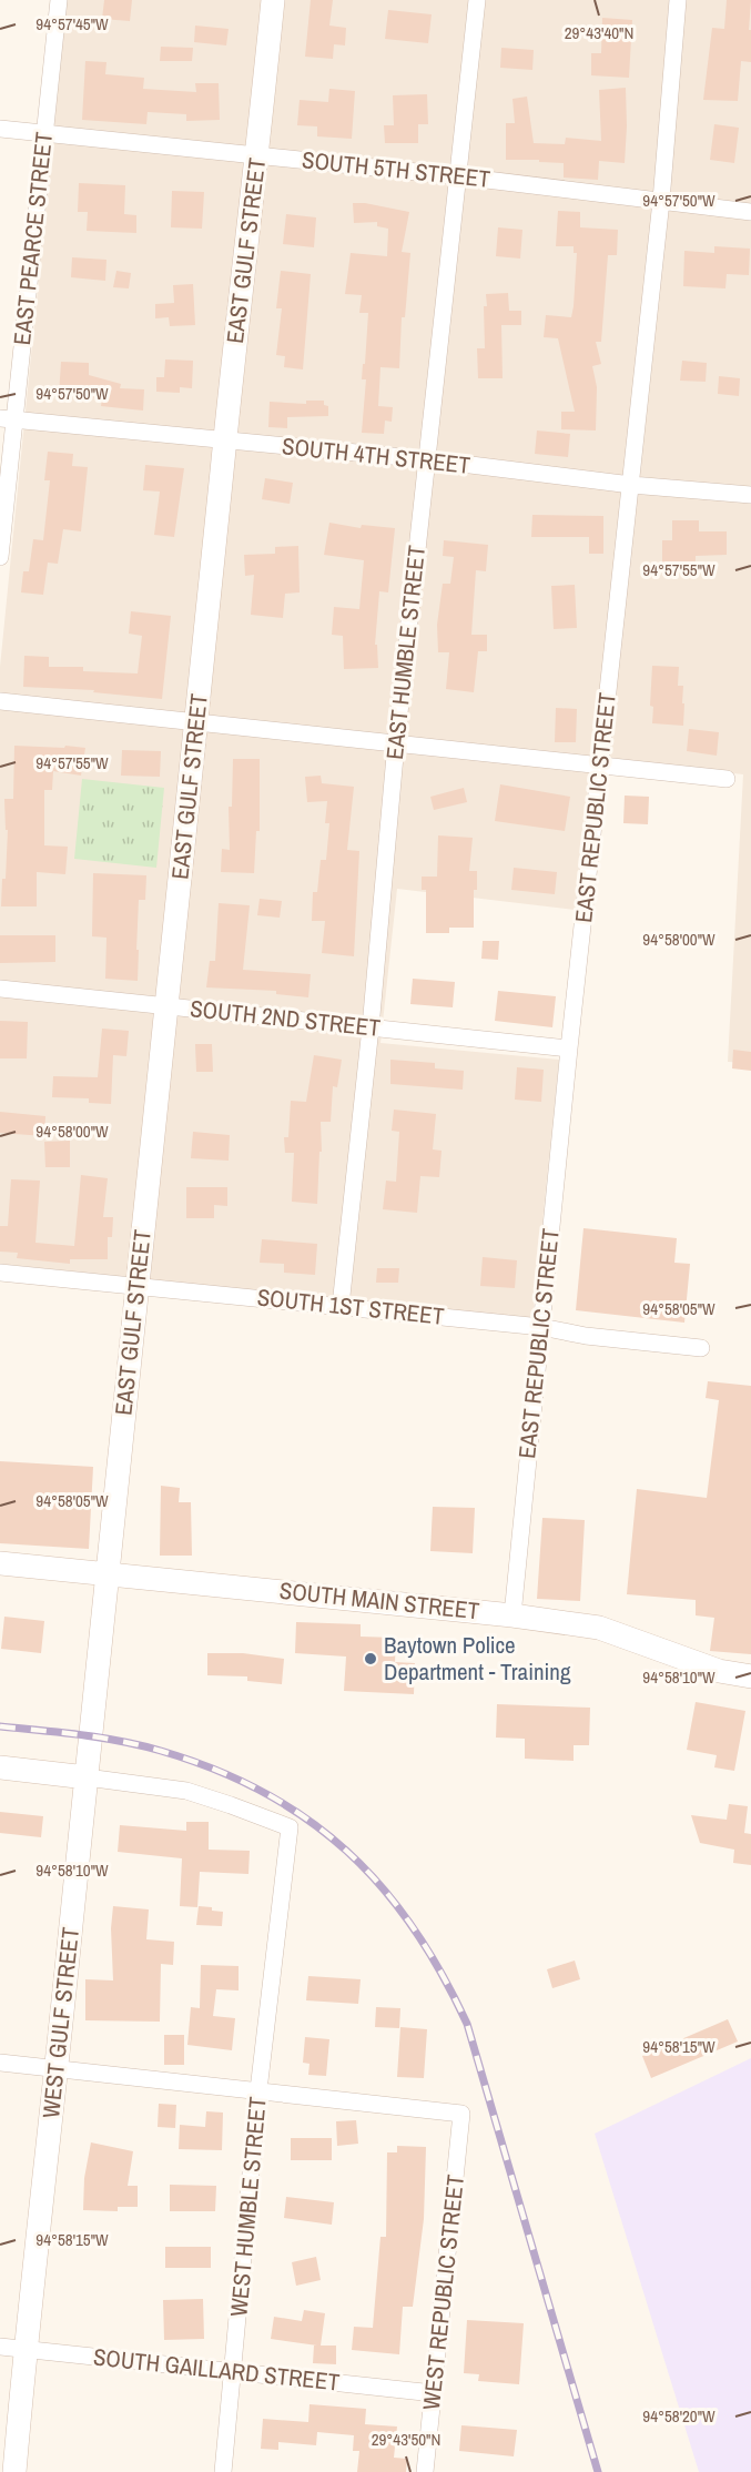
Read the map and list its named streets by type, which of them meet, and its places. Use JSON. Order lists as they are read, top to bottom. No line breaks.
{"streets":{"street":["SOUTH 5TH STREET","EAST PEARCE STREET","EAST GULF STREET","SOUTH 4TH STREET","EAST HUMBLE STREET","EAST REPUBLIC STREET","SOUTH 2ND STREET","SOUTH 1ST STREET","SOUTH MAIN STREET","WEST GULF STREET","WEST HUMBLE STREET","WEST REPUBLIC STREET","SOUTH GAILLARD STREET"]},"crossings":[["SOUTH 5TH STREET","EAST PEARCE STREET"],["SOUTH 5TH STREET","EAST GULF STREET"],["SOUTH 5TH STREET","EAST HUMBLE STREET"],["SOUTH 5TH STREET","EAST REPUBLIC STREET"],["EAST PEARCE STREET","SOUTH 4TH STREET"],["EAST GULF STREET","SOUTH 4TH STREET"],["EAST GULF STREET","SOUTH 2ND STREET"],["EAST GULF STREET","SOUTH 1ST STREET"],["EAST GULF STREET","SOUTH MAIN STREET"],["EAST GULF STREET","WEST GULF STREET"],["SOUTH 4TH STREET","EAST HUMBLE STREET"],["SOUTH 4TH STREET","EAST REPUBLIC STREET"],["EAST HUMBLE STREET","SOUTH 2ND STREET"],["EAST HUMBLE STREET","SOUTH 1ST STREET"],["EAST REPUBLIC STREET","SOUTH 2ND STREET"],["EAST REPUBLIC STREET","SOUTH 1ST STREET"],["EAST REPUBLIC STREET","SOUTH MAIN STREET"],["SOUTH MAIN STREET","WEST GULF STREET"],["WEST GULF STREET","WEST HUMBLE STREET"],["WEST GULF STREET","SOUTH GAILLARD STREET"],["WEST HUMBLE STREET","WEST REPUBLIC STREET"],["WEST HUMBLE STREET","SOUTH GAILLARD STREET"],["WEST REPUBLIC STREET","SOUTH GAILLARD STREET"]],"places":["Baytown Police Department - Training"],"coordinates":["94°57'45\"W","29°43'40\"N","94°57'50\"W","94°57'55\"W","94°58'00\"W","94°58'05\"W","94°58'10\"W","94°58'15\"W","94°58'20\"W","29°43'50\"N"]}
